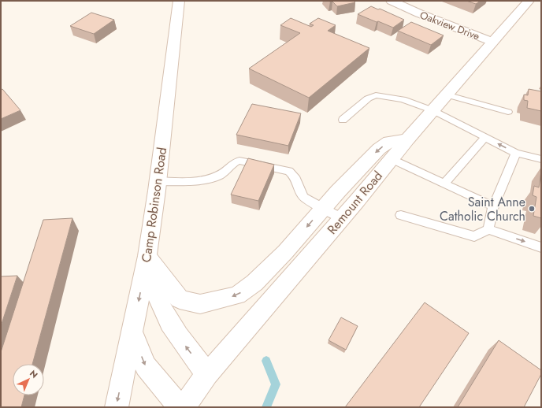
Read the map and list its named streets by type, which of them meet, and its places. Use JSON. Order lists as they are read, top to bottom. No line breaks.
{"streets":{"street":["Oakview Drive","Remount Road","Camp Robinson Road"]},"crossings":[["Oakview Drive","Remount Road"]],"one_way":["Camp Robinson Road"],"places":["Saint Anne Catholic Church"],"north":"top right"}
